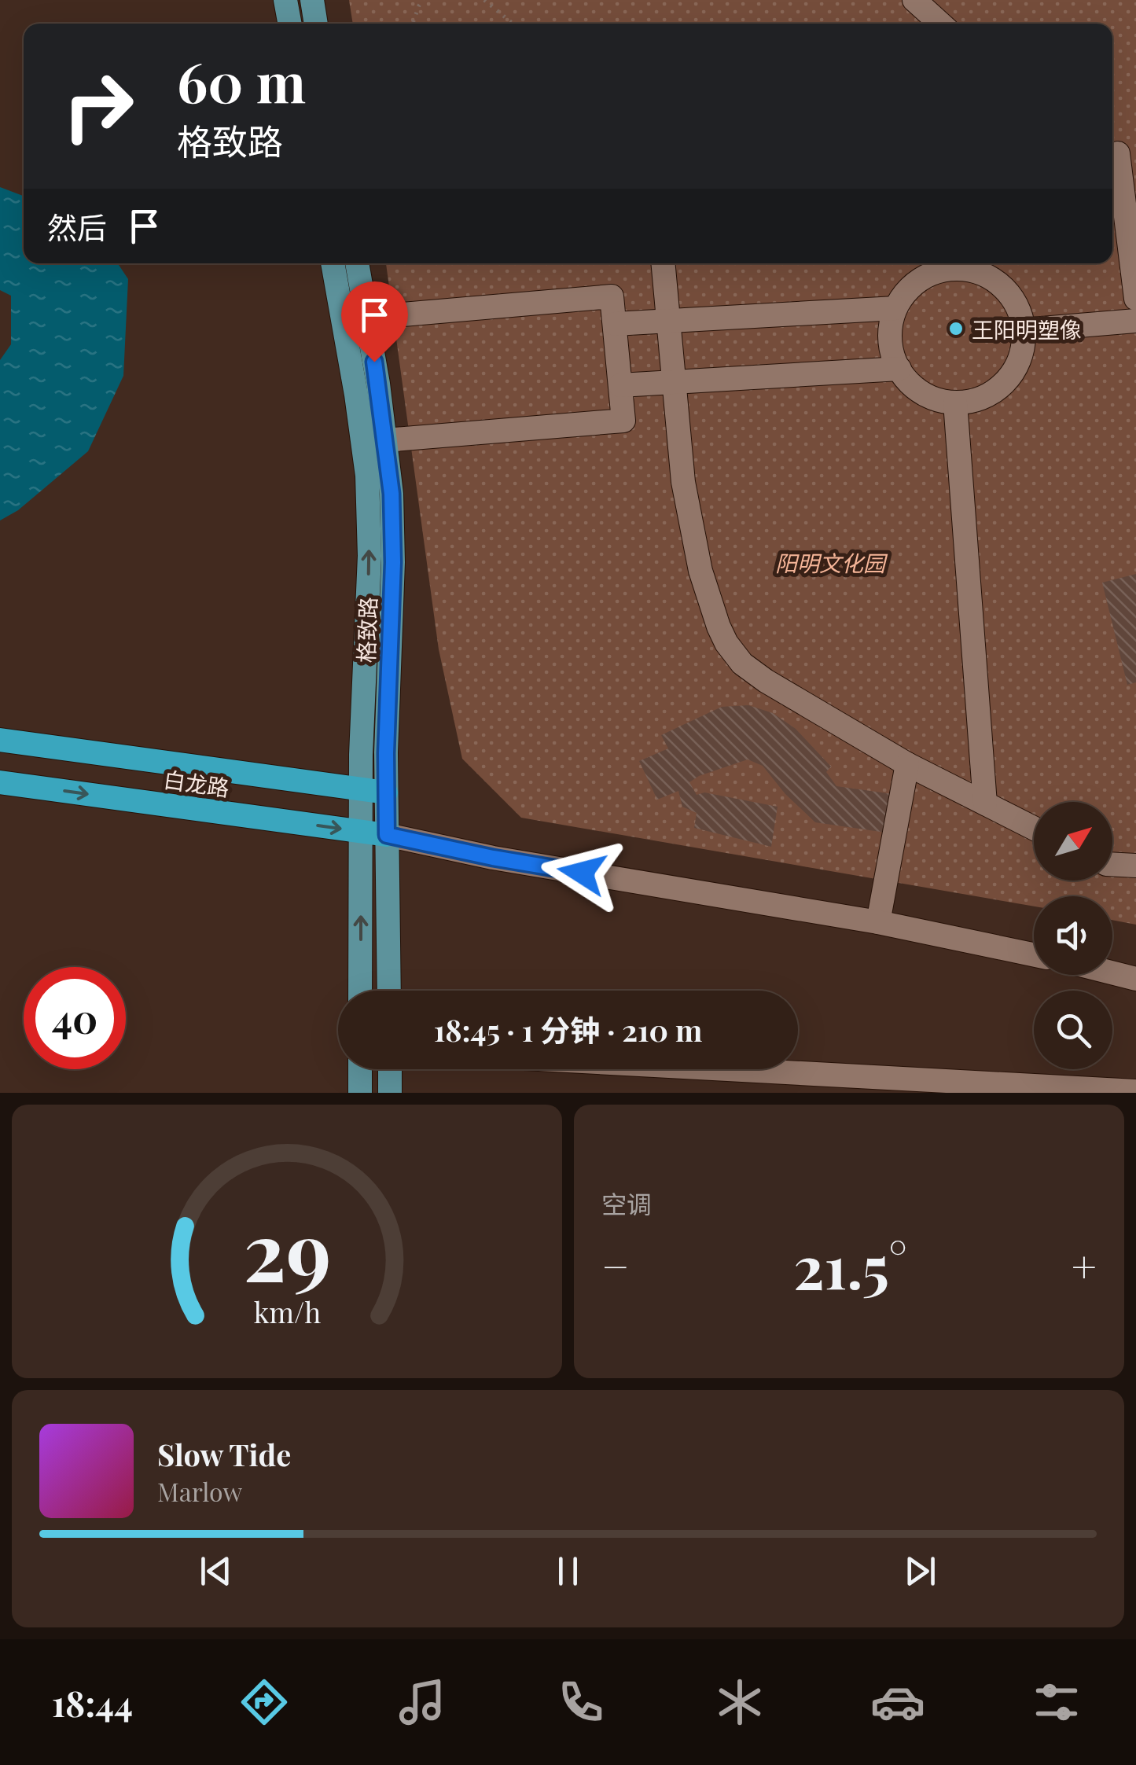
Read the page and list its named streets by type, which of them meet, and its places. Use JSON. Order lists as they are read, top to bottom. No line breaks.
{"streets":{"highway":["白龙路"],"main road":["格致路"]},"crossings":[["格致路","白龙路"]],"parks":["阳明文化园"],"places":["王阳明塑像"],"north":"top right","page":{"turn":["60 m","格致路"],"then":"然后","limit":"40","trip":"18:45 · 1 分钟 · 210 m","tile":"空调","heat":["−","21.5°","+"],"song":["Slow Tide","Marlow"],"tabs":"18:44","gauge":["29","km/h"]}}
